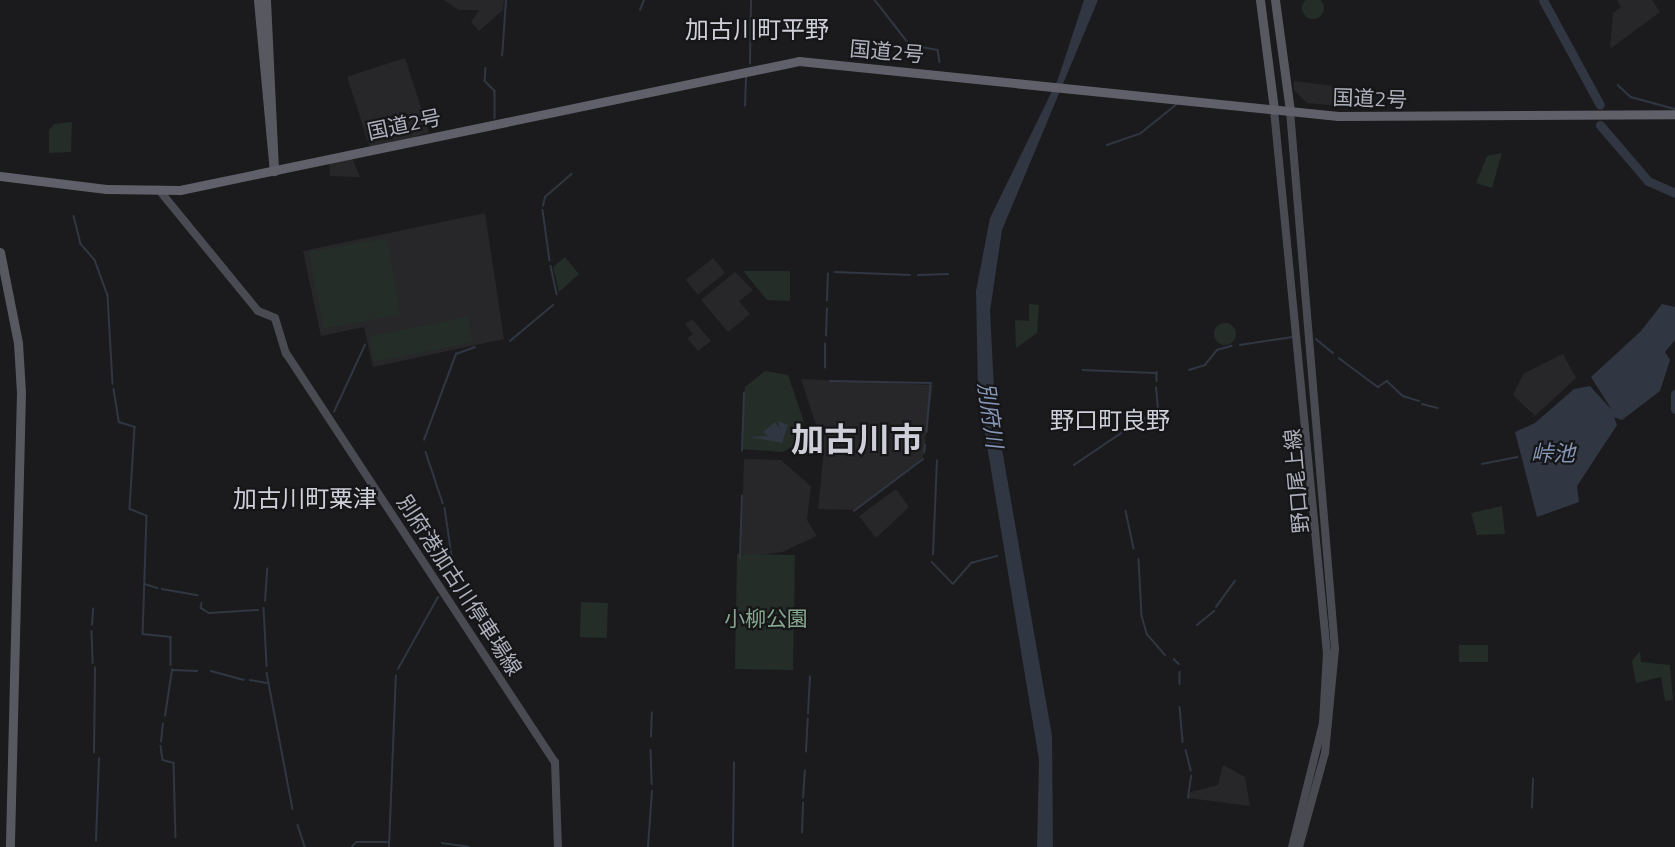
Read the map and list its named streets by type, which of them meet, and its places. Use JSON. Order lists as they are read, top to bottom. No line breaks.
{"streets":{"highway":["国道2号"],"main road":["野口尾上線","別府港加古川停車場線"]},"crossings":[["国道2号","野口尾上線"],["国道2号","別府港加古川停車場線"]],"districts":["加古川町平野","野口町良野","加古川市","加古川町粟津"],"water":["別府川","峠池"],"parks":["小柳公園"]}
